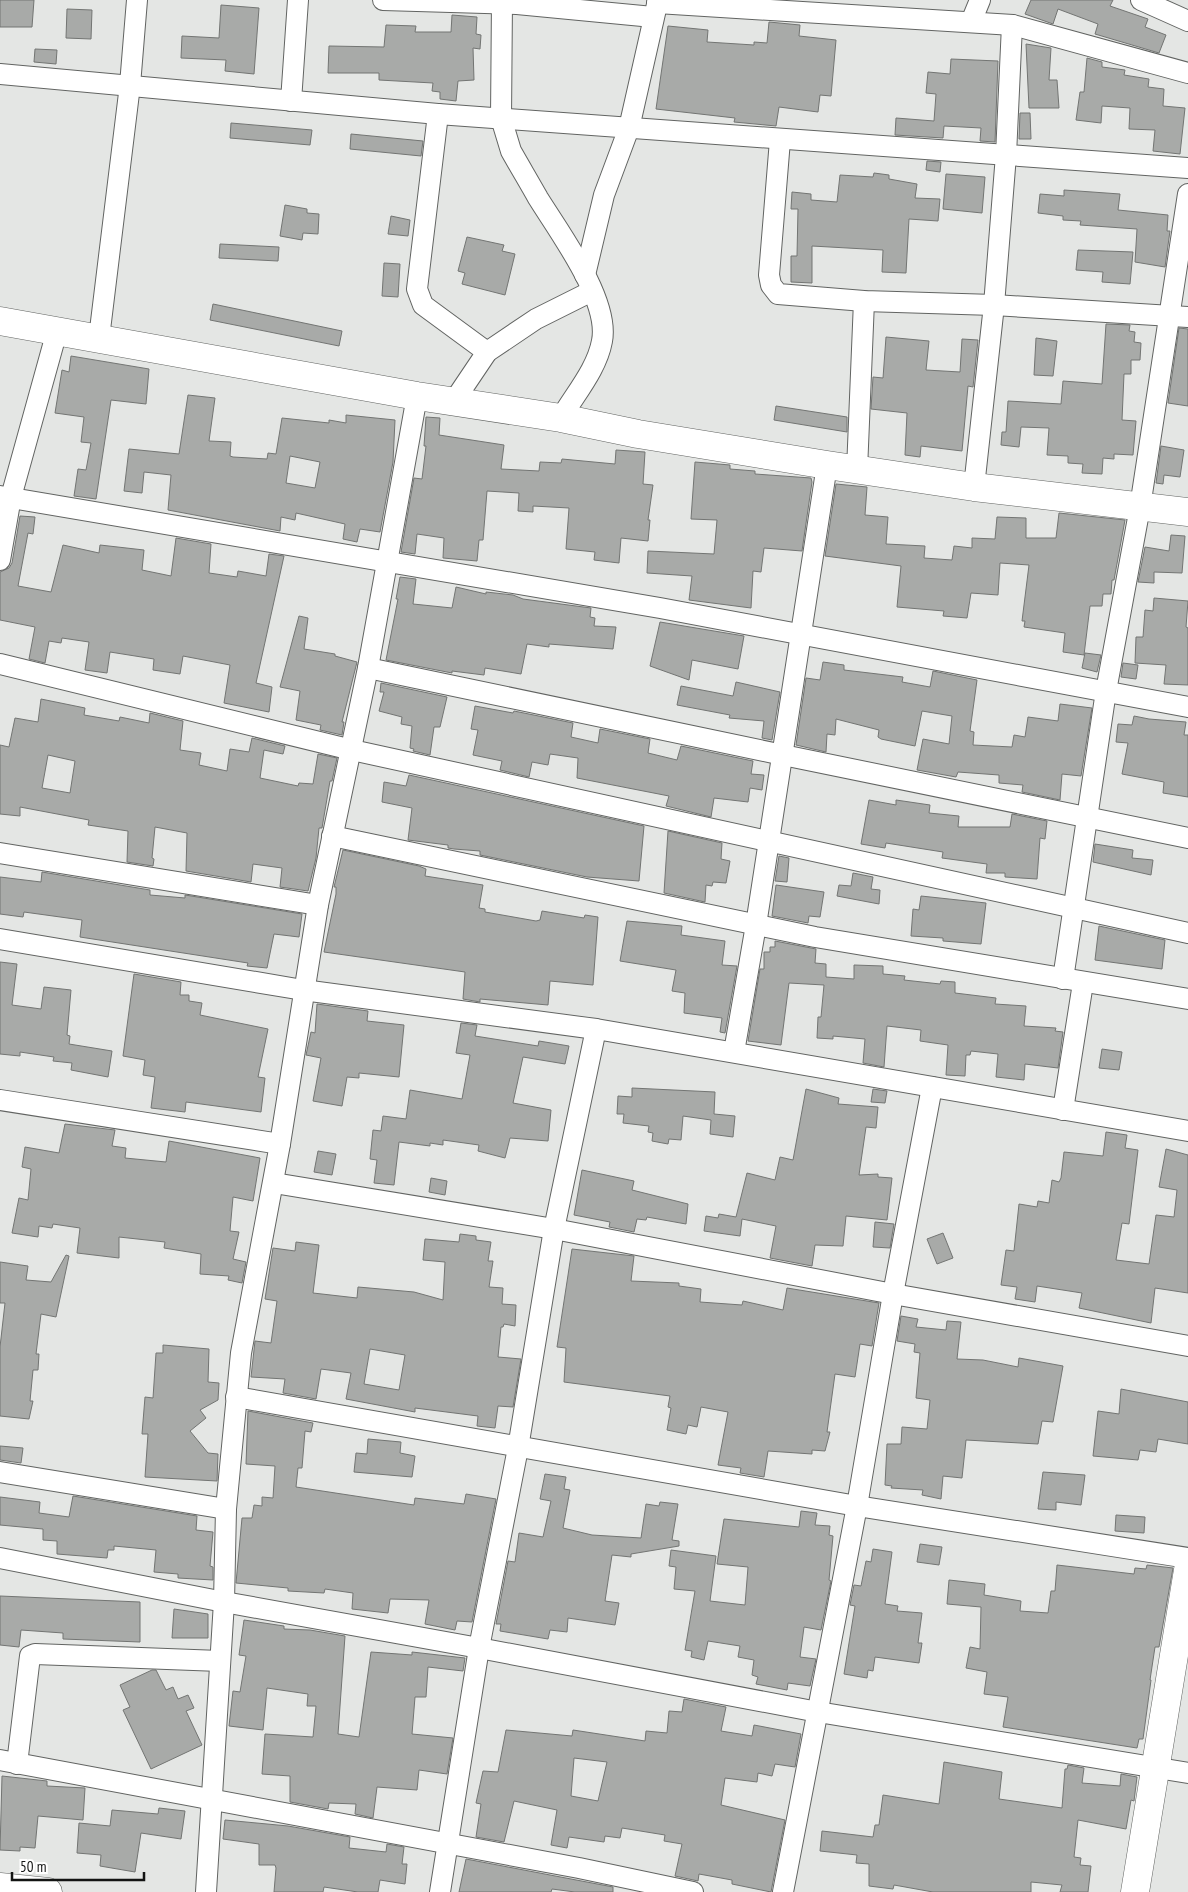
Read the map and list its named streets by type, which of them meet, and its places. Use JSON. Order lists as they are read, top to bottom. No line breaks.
{"scale_bar":"50 m"}
